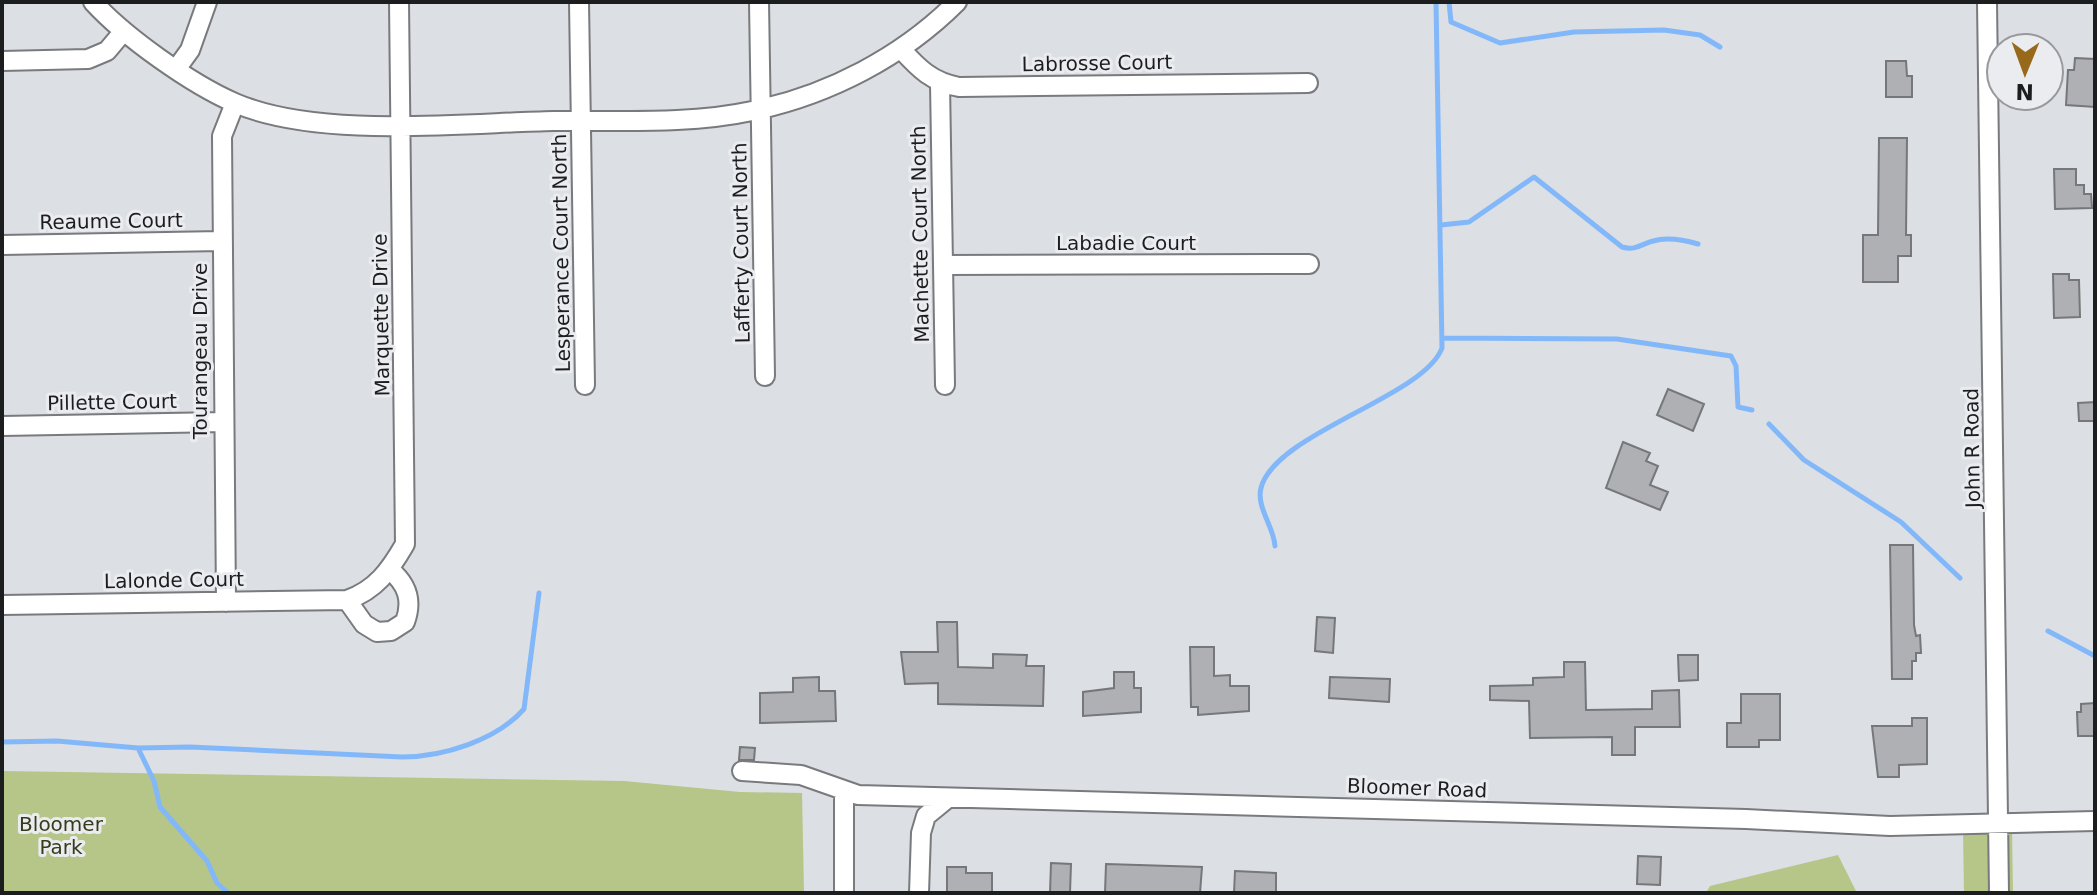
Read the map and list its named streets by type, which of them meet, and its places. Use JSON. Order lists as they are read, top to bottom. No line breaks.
{"streets":{"street":["Labrosse Court","Reaume Court","Machette Court North","Lafferty Court North","Labadie Court","Lesperance Court North","Marquette Drive","Tourangeau Drive","Pillette Court","John R Road","Lalonde Court","Bloomer Road"]},"crossings":[["Labrosse Court","Machette Court North"],["Reaume Court","Tourangeau Drive"],["Machette Court North","Labadie Court"],["Marquette Drive","Lalonde Court"],["Tourangeau Drive","Pillette Court"],["Tourangeau Drive","Lalonde Court"],["John R Road","Bloomer Road"]],"parks":["Bloomer Park"],"north":"bottom"}
